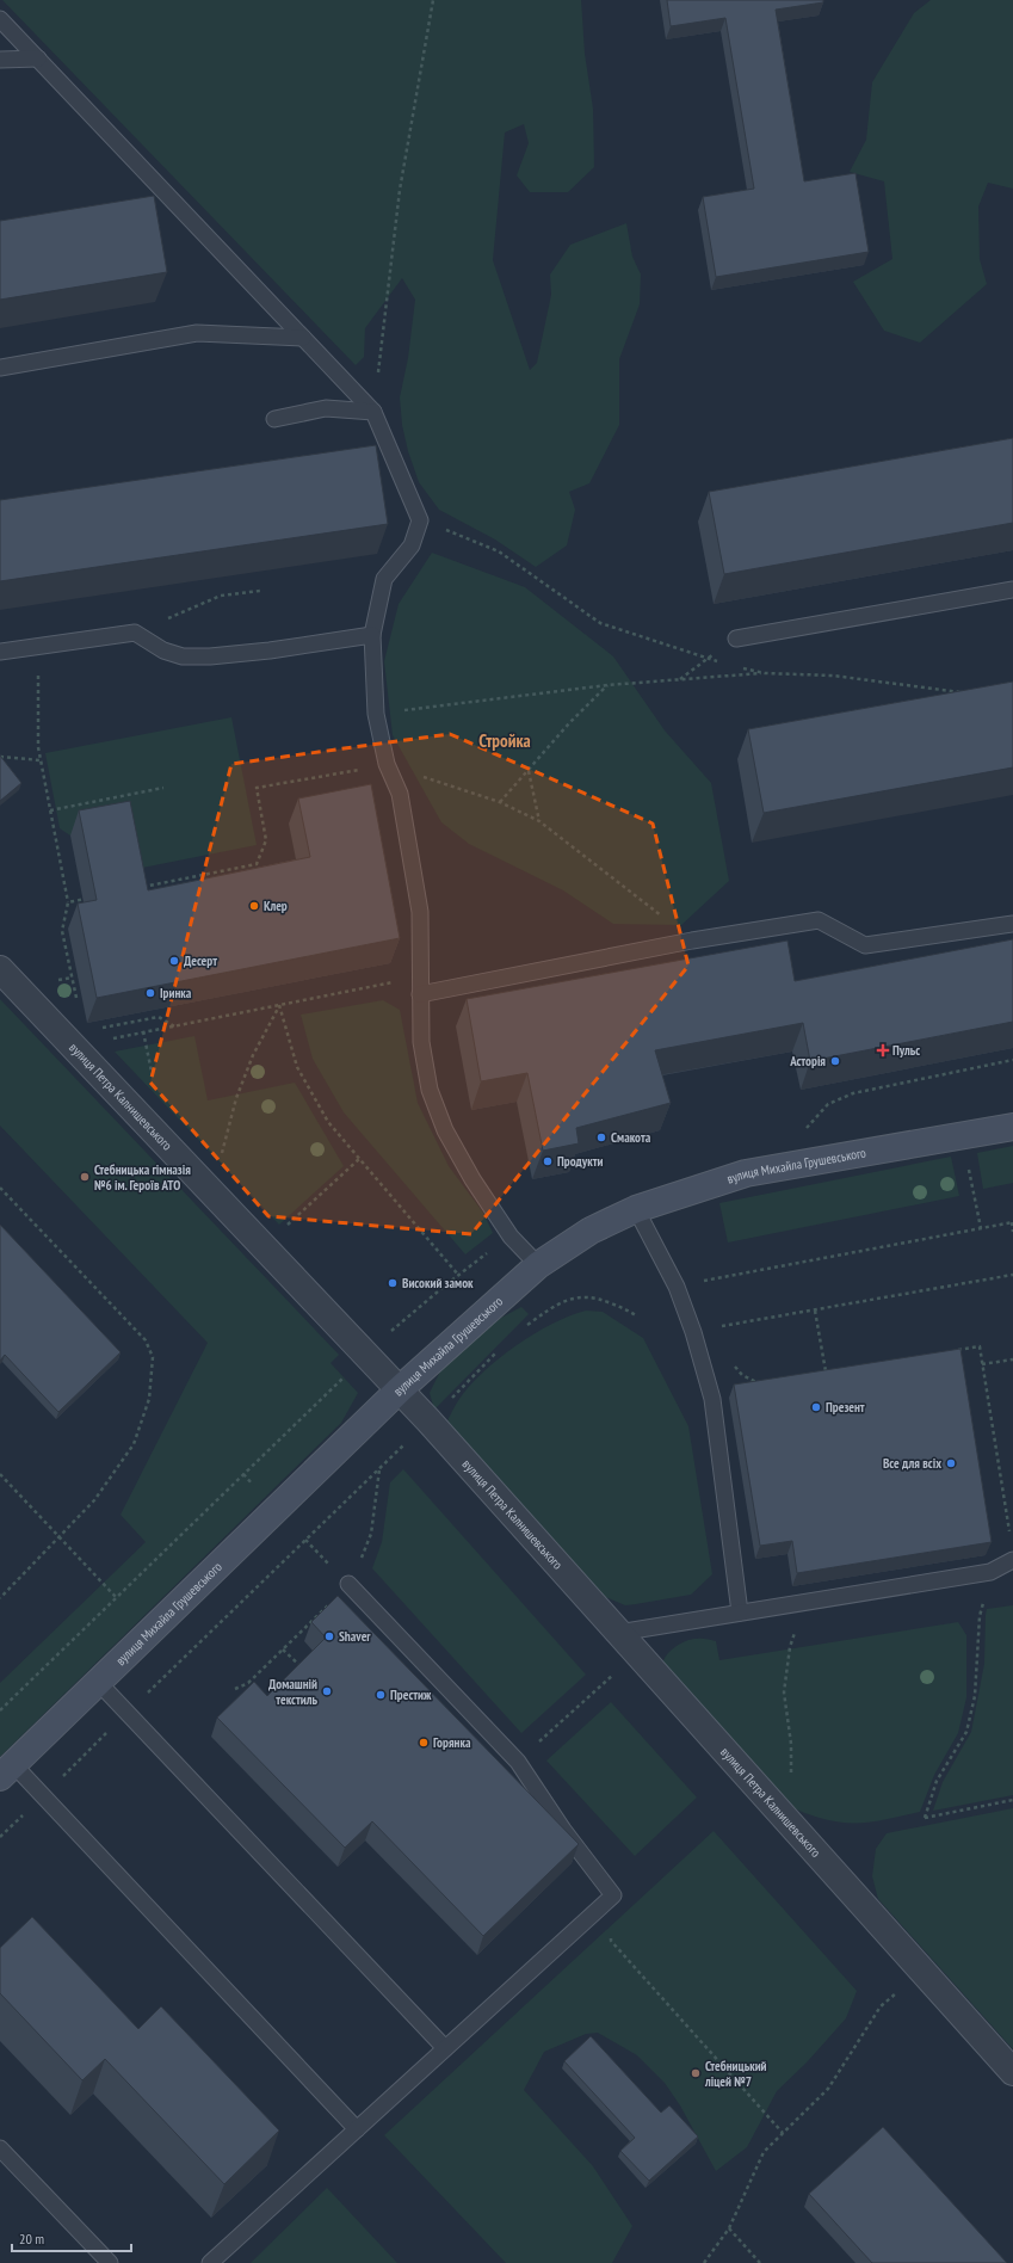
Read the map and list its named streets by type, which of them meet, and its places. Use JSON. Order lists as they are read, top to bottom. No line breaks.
{"streets":{"street":["вулиця Петра Калнишевського","вулиця Михайла Грушевського"]},"crossings":[["вулиця Петра Калнишевського","вулиця Михайла Грушевського"]],"districts":["Стройка"],"places":{"other":["Клер","Десерт","Іринка","Асторія","Смакота","Продукти","Стебницька гімназія №6 ім. Героїв АТО","Високий замок","Презент","Все для всіх","Shaver","Домашній текстиль","Престиж","Горянка","Стебницький ліцей №7"],"health":["Пульс"]},"scale_bar":"20 m"}
